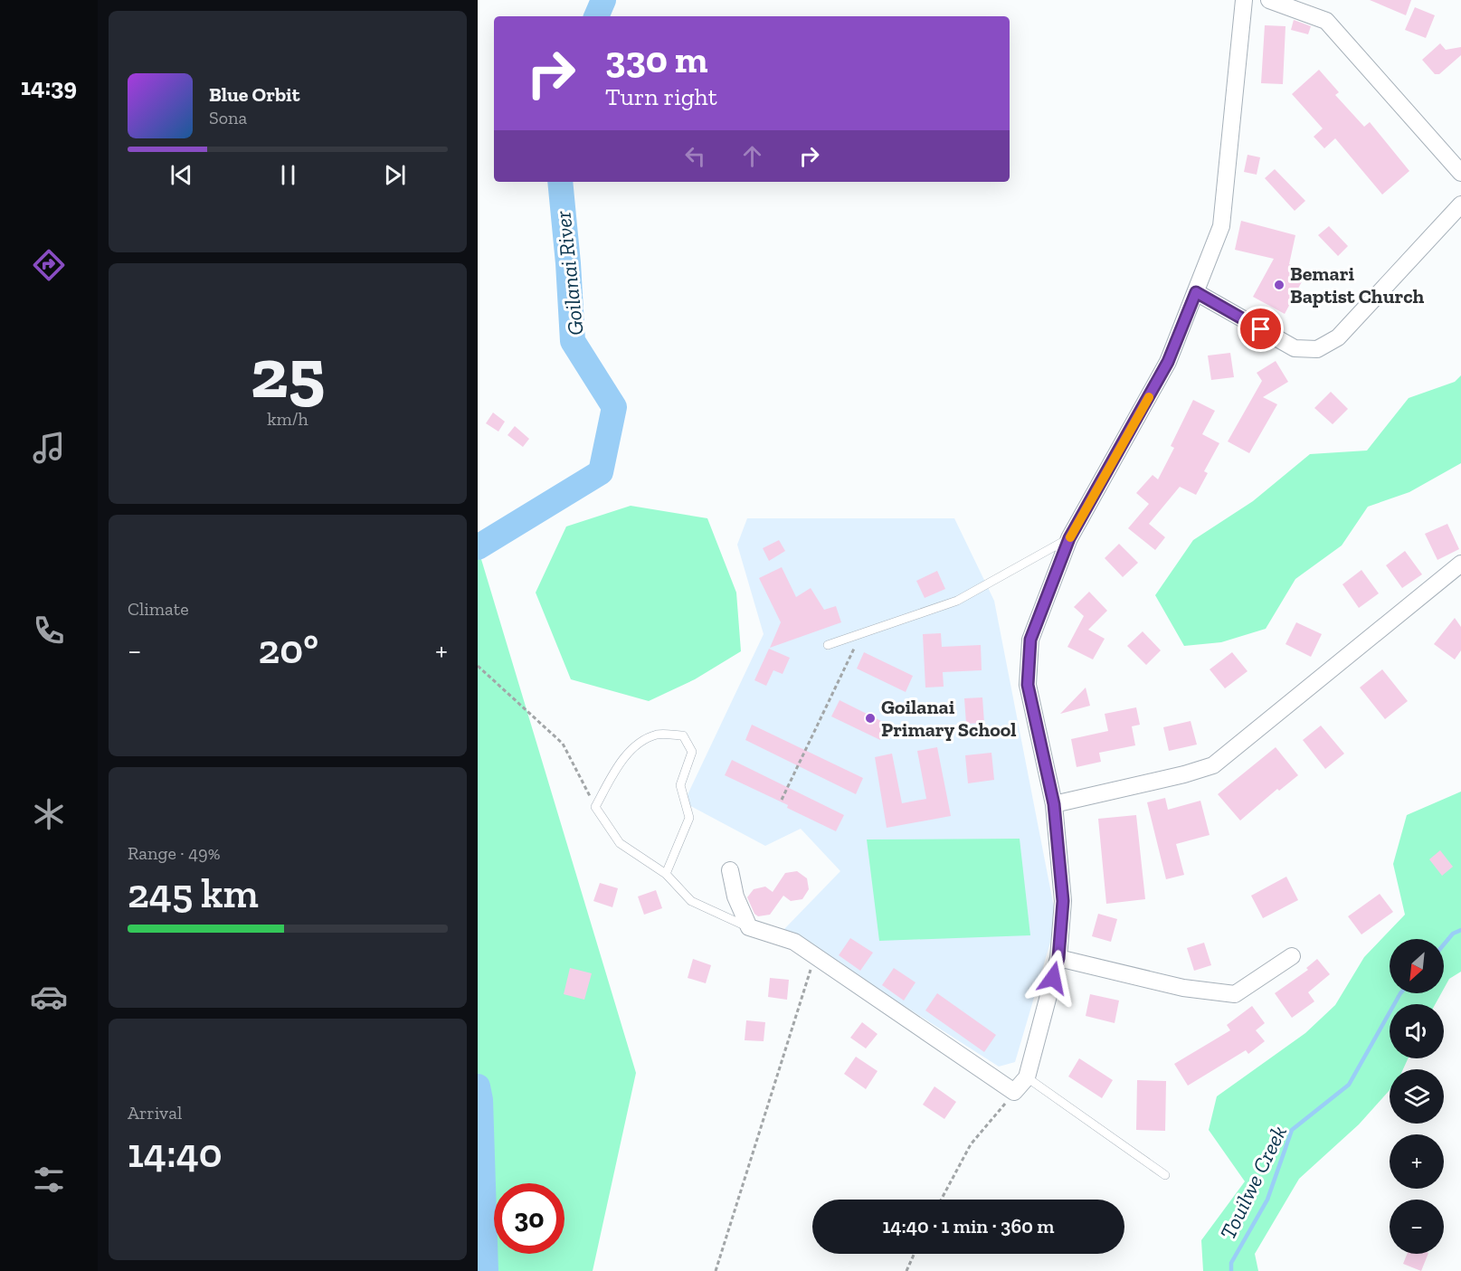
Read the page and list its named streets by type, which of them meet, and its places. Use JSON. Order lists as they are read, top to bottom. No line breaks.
{"water":["Goilanai River","Touilwe Creek"],"places":["Bemari Baptist Church","Goilanai Primary School"],"north":"bottom left","page":{"tabs":"14:39","turn":["330 m","Turn right"],"song":["Blue Orbit","Sona"],"tile":[["25","km/h"],"Climate",["Range · 49%","245 km"],["Arrival","14:40"]],"heat":["−","20°","+"],"map_buttons":["+","−"],"limit":"30","trip":"14:40 · 1 min · 360 m"}}
